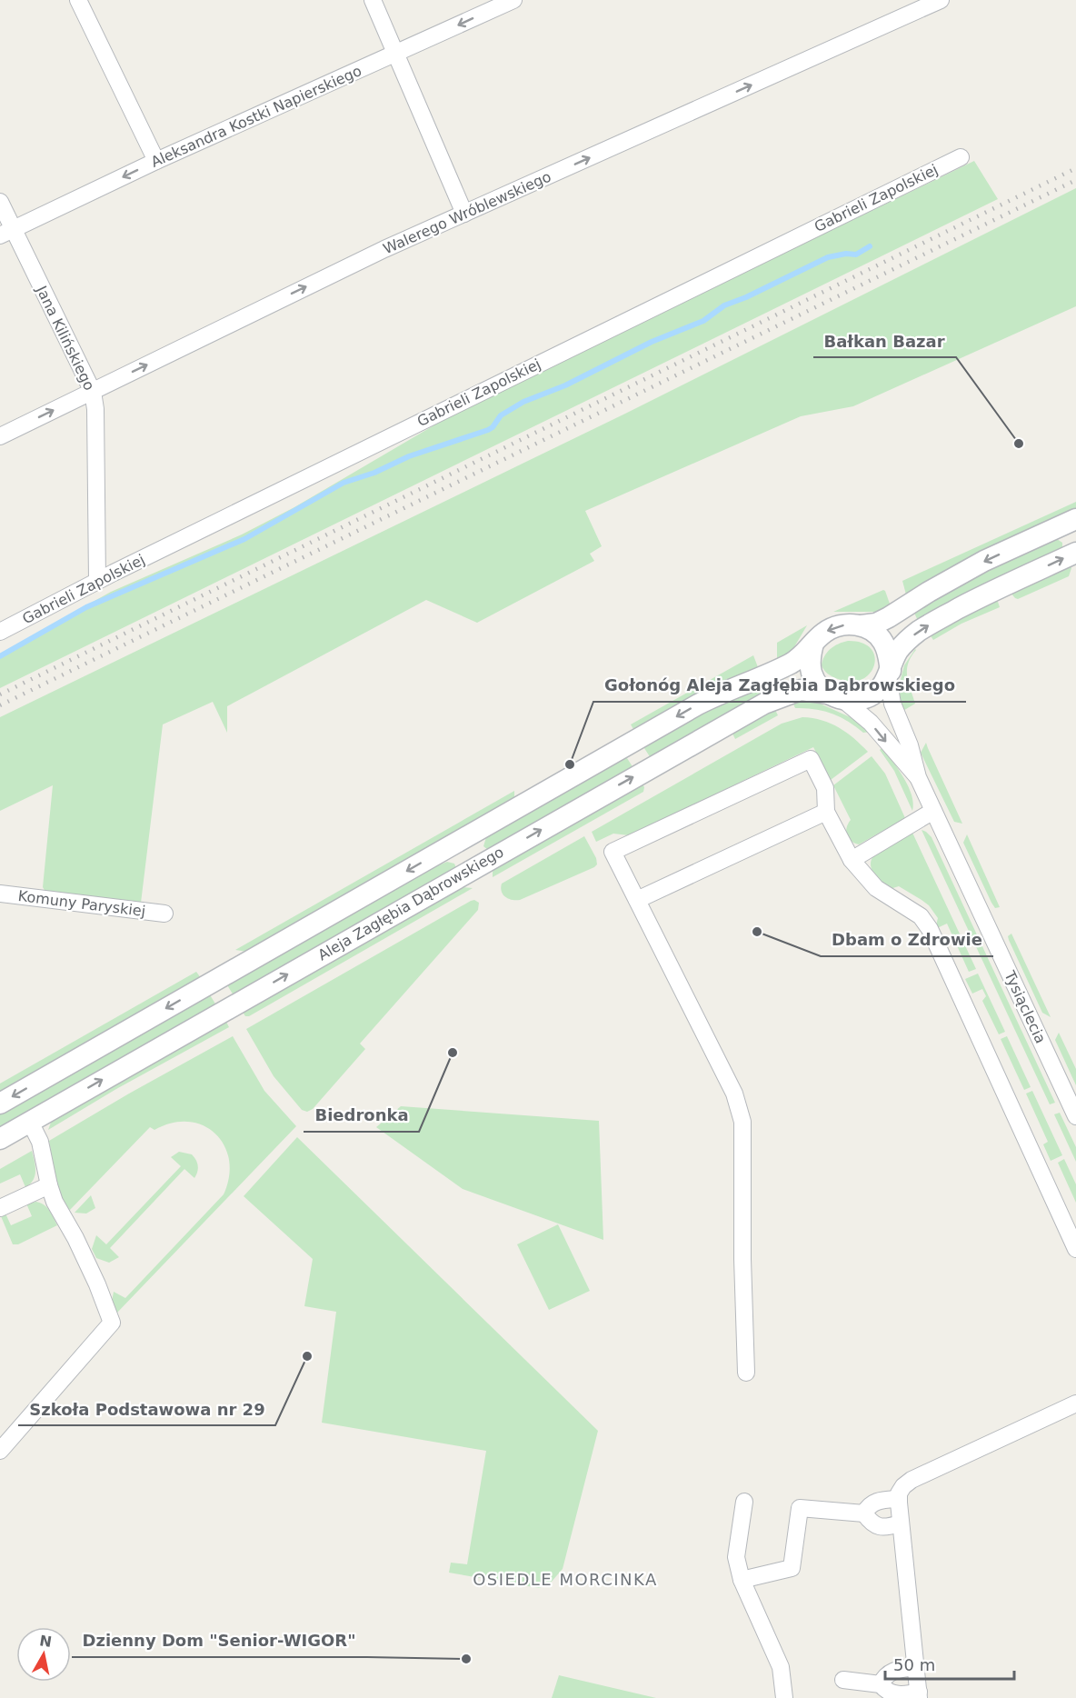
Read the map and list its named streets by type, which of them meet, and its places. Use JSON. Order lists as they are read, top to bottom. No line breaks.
{"streets":{"street":["Aleksandra Kostki Napierskiego","Gabrieli Zapolskiej","Walerego Wróblewskiego","Jana Kilińskiego","Komuny Paryskiej","Aleja Zagłębia Dąbrowskiego","Tysiąclecia"]},"crossings":[["Aleksandra Kostki Napierskiego","Jana Kilińskiego"],["Gabrieli Zapolskiej","Jana Kilińskiego"],["Walerego Wróblewskiego","Jana Kilińskiego"],["Aleja Zagłębia Dąbrowskiego","Tysiąclecia"]],"one_way":["Aleksandra Kostki Napierskiego","Walerego Wróblewskiego"],"districts":["OSIEDLE MORCINKA"],"places":["Bałkan Bazar","Gołonóg Aleja Zagłębia Dąbrowskiego","Dbam o Zdrowie","Biedronka","Szkoła Podstawowa nr 29","Dzienny Dom \"Senior-WIGOR\""],"scale_bar":"50 m","north":"top"}
